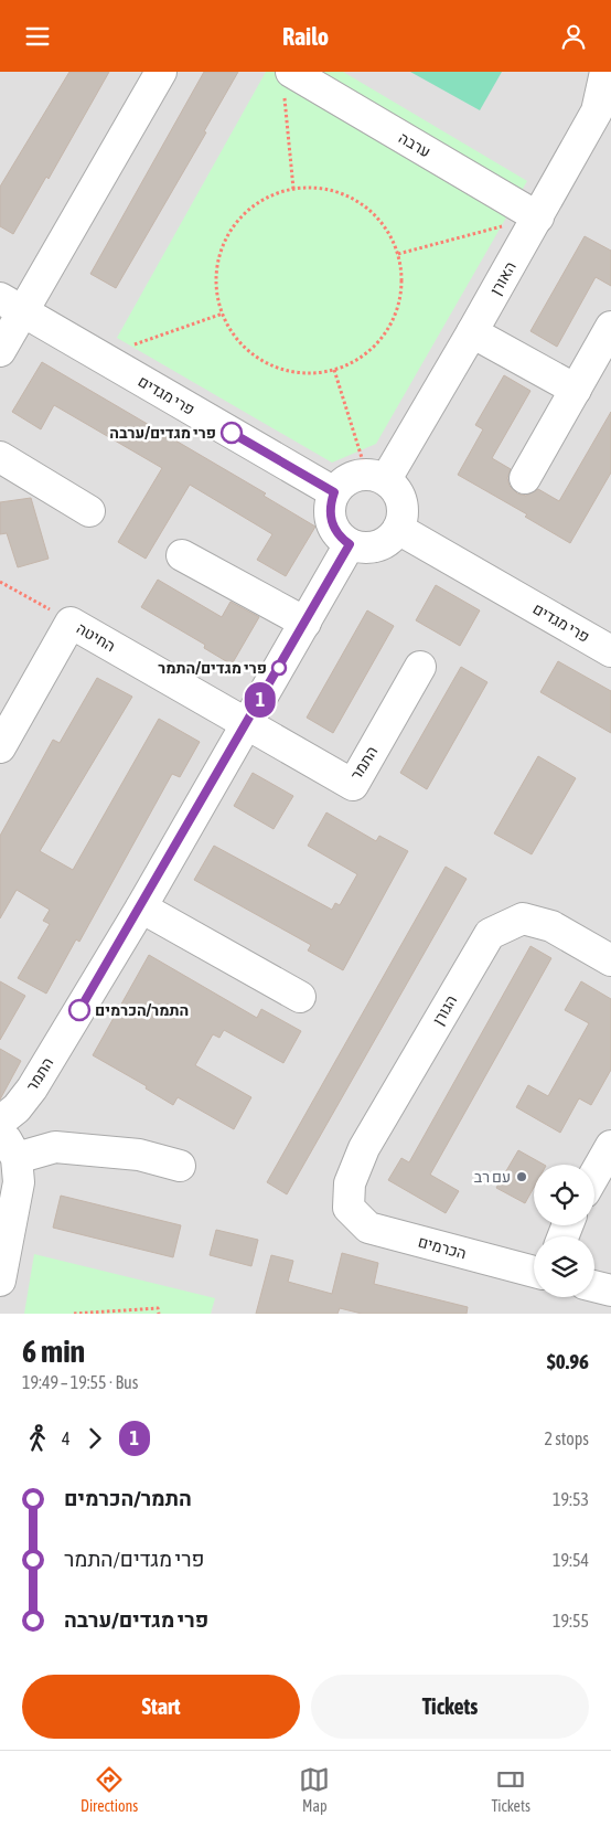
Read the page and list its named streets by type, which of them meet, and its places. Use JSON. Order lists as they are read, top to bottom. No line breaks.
{"streets":{"street":["ערבה","האורן","פרי מגדים","החיטה","התמר","הגורן","הכרמים"]},"crossings":[["ערבה","האורן"],["האורן","פרי מגדים"],["האורן","התמר"],["פרי מגדים","התמר"],["החיטה","התמר"],["הגורן","הכרמים"]],"places":["פרי מגדים/ערבה","פרי מגדים/התמר","התמר/הכרמים","עם רב"],"lines":["bus line 1"],"page":{"header":"Railo","on_map":"1","heading":["6 min","19:49 – 19:55 · Bus","$0.96"],"legs":["4","1","2 stops"],"list":[{"name":"התמר/הכרמים","value":"19:53"},{"name":"פרי מגדים/התמר","value":"19:54"},{"name":"פרי מגדים/ערבה","value":"19:55"}],"buttons":["Start","Tickets"],"tabs":["Directions","Map","Tickets"]}}
